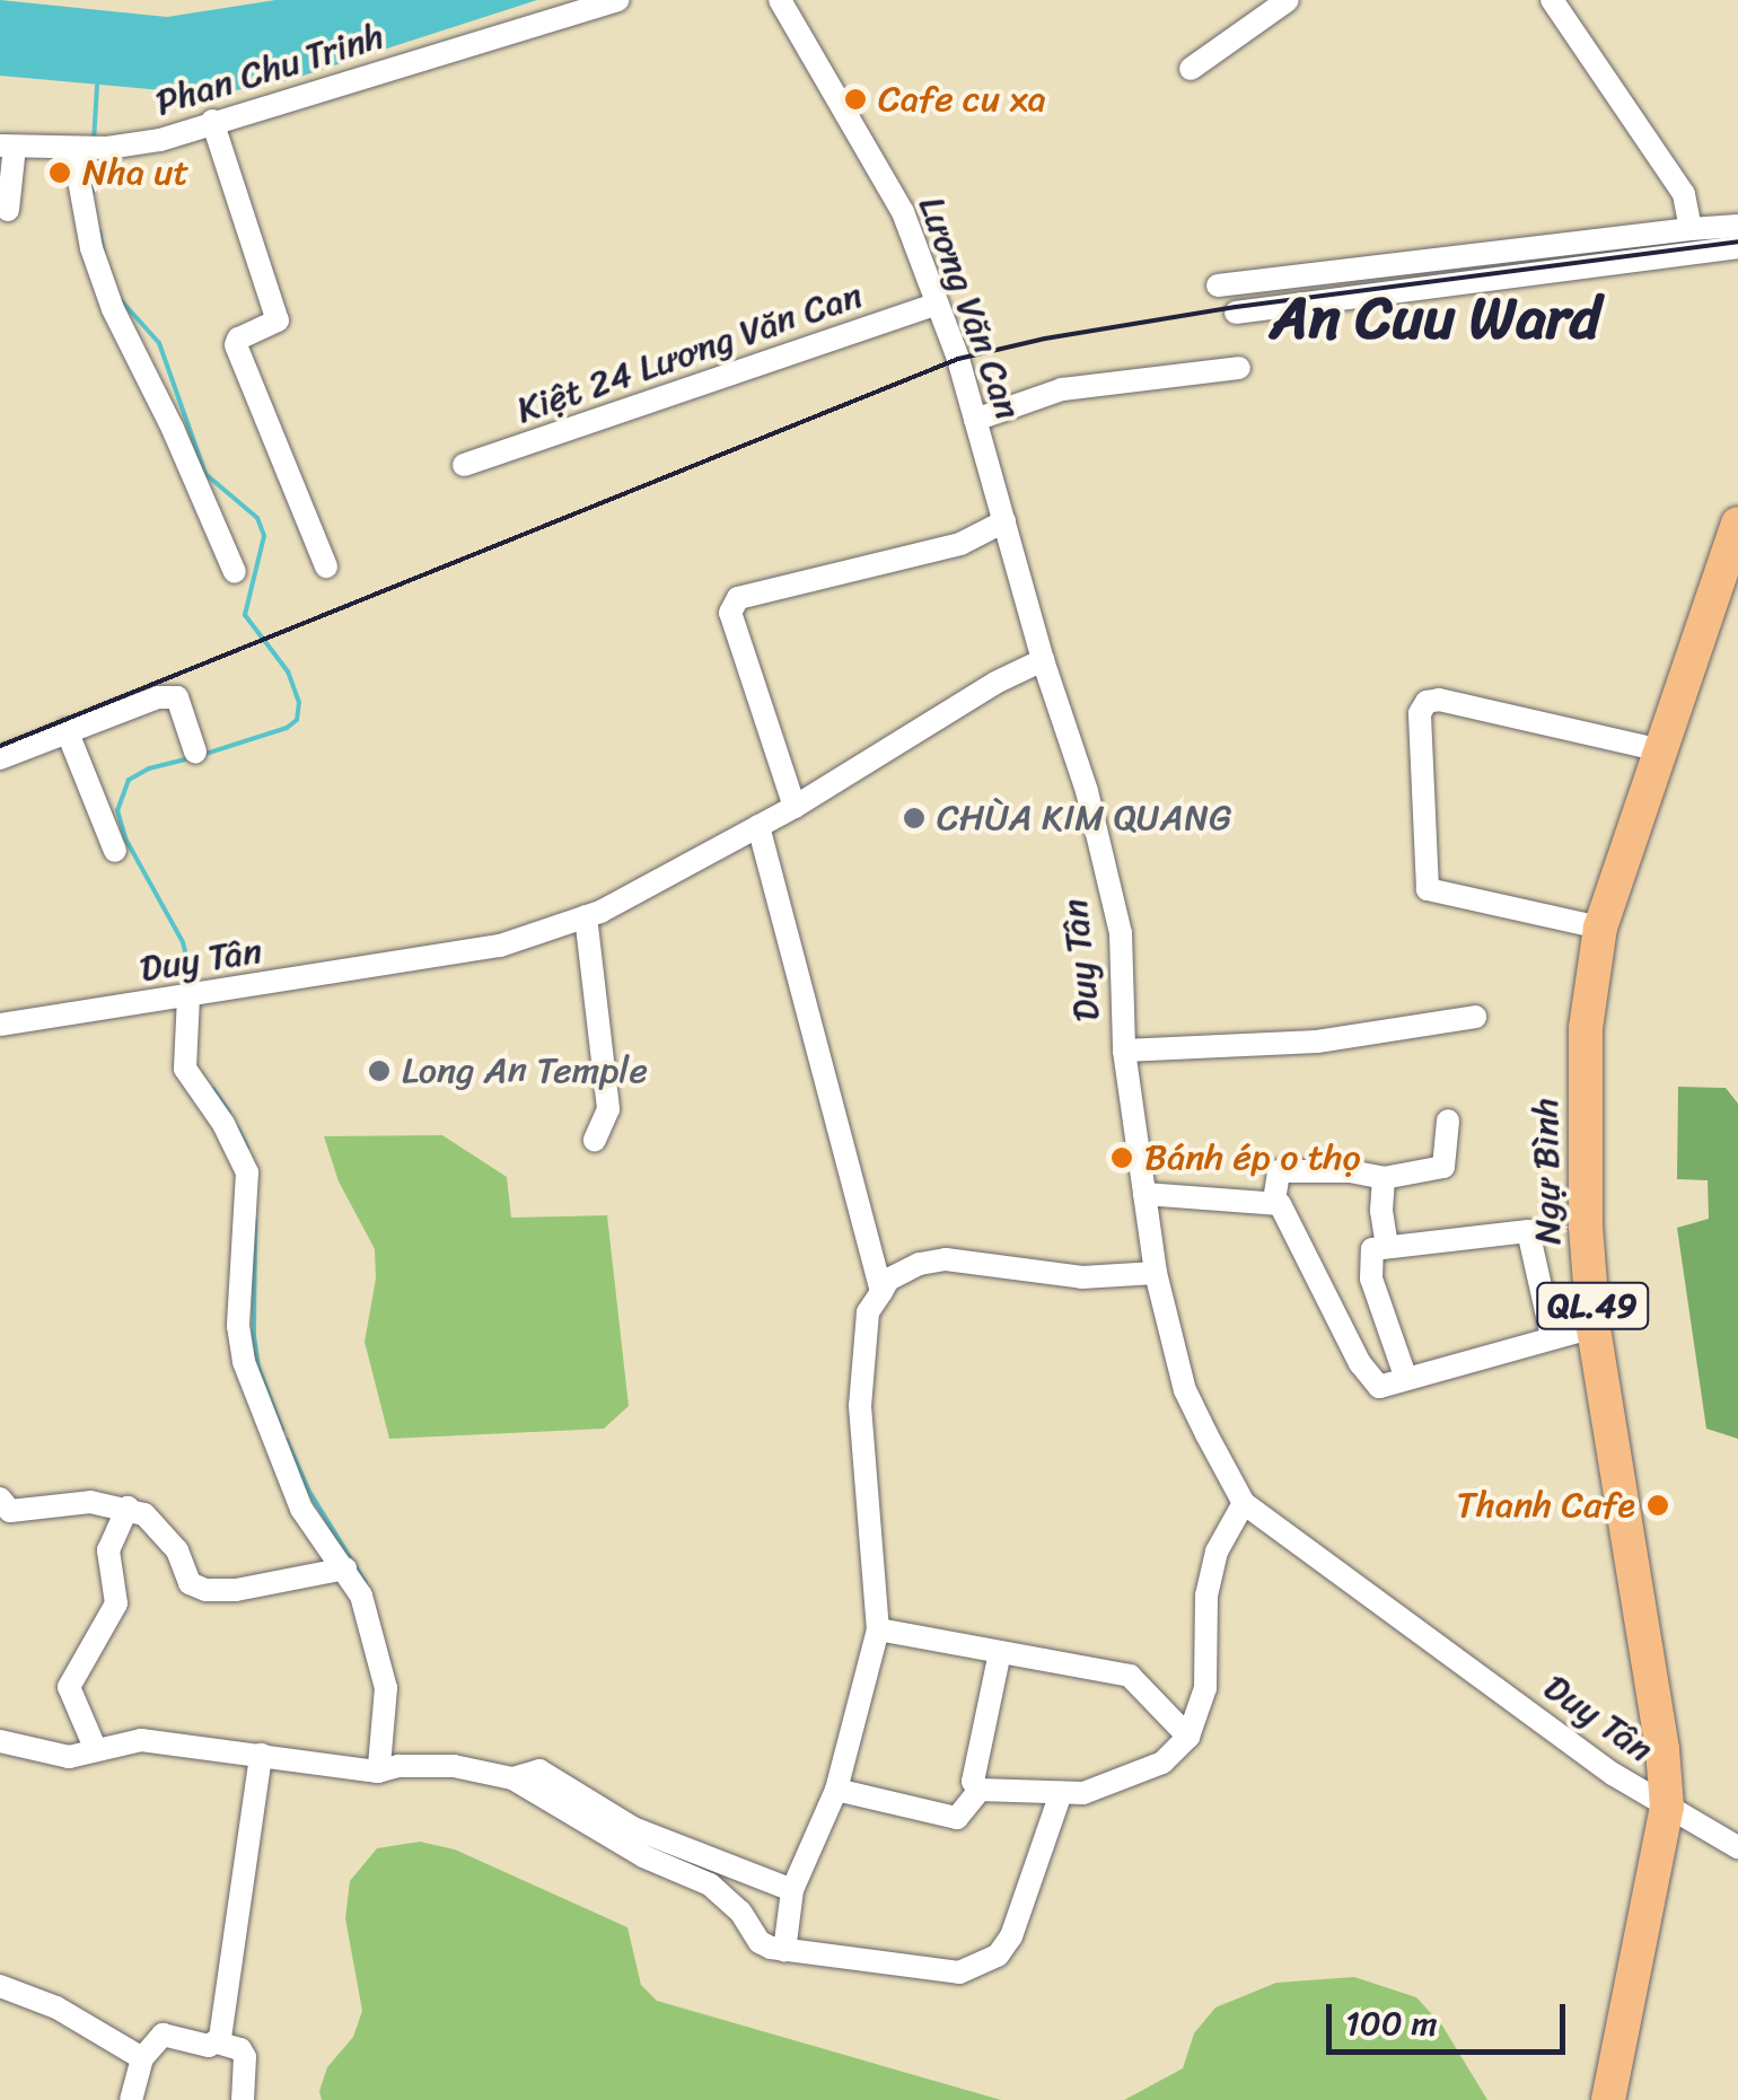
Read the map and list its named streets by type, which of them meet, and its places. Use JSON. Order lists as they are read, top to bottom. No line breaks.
{"streets":{"highway":["Ngự Bình","QL.49"],"street":["Phan Chu Trinh","Lương Văn Can","Kiệt 24 Lương Văn Can","Duy Tân"]},"crossings":[["Lương Văn Can","Kiệt 24 Lương Văn Can"],["Lương Văn Can","Duy Tân"],["Duy Tân","Ngự Bình"]],"districts":["An Cuu Ward"],"places":["Cafe cu xa","Nha ut","CHÙA KIM QUANG","Long An Temple","Bánh ép o thọ","Thanh Cafe"],"scale_bar":"100 m"}
